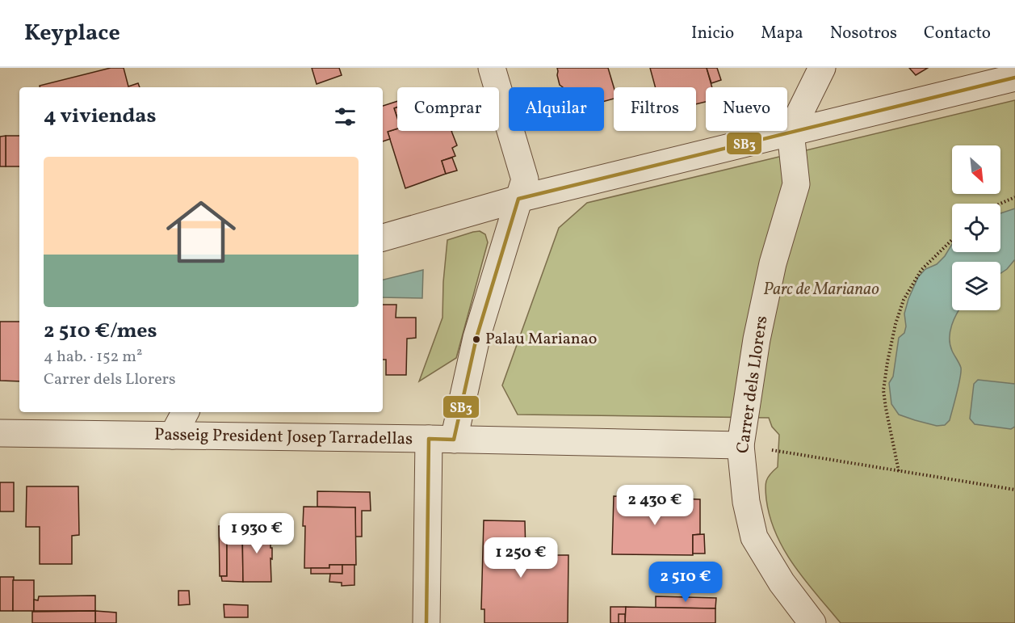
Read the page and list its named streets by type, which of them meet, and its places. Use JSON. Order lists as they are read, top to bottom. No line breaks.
{"streets":{"street":["Carrer dels Llorers","Passeig President Josep Tarradellas"]},"crossings":[["Carrer dels Llorers","Passeig President Josep Tarradellas"]],"parks":["Parc de Marianao"],"places":["Palau Marianao"],"lines":["transit line SB3"],"north":"bottom right","page":{"header":"Keyplace","nav":["Inicio","Mapa","Nosotros","Contacto"],"chip":["Comprar","Alquilar","Filtros","Nuevo"],"heading":"4 viviendas","list":[{"name":"2 510 €/mes","note":"4 hab. · 152 m² · Carrer dels Llorers"}],"price":["2 430 €","1 930 €","1 250 €","2 510 €"]}}
